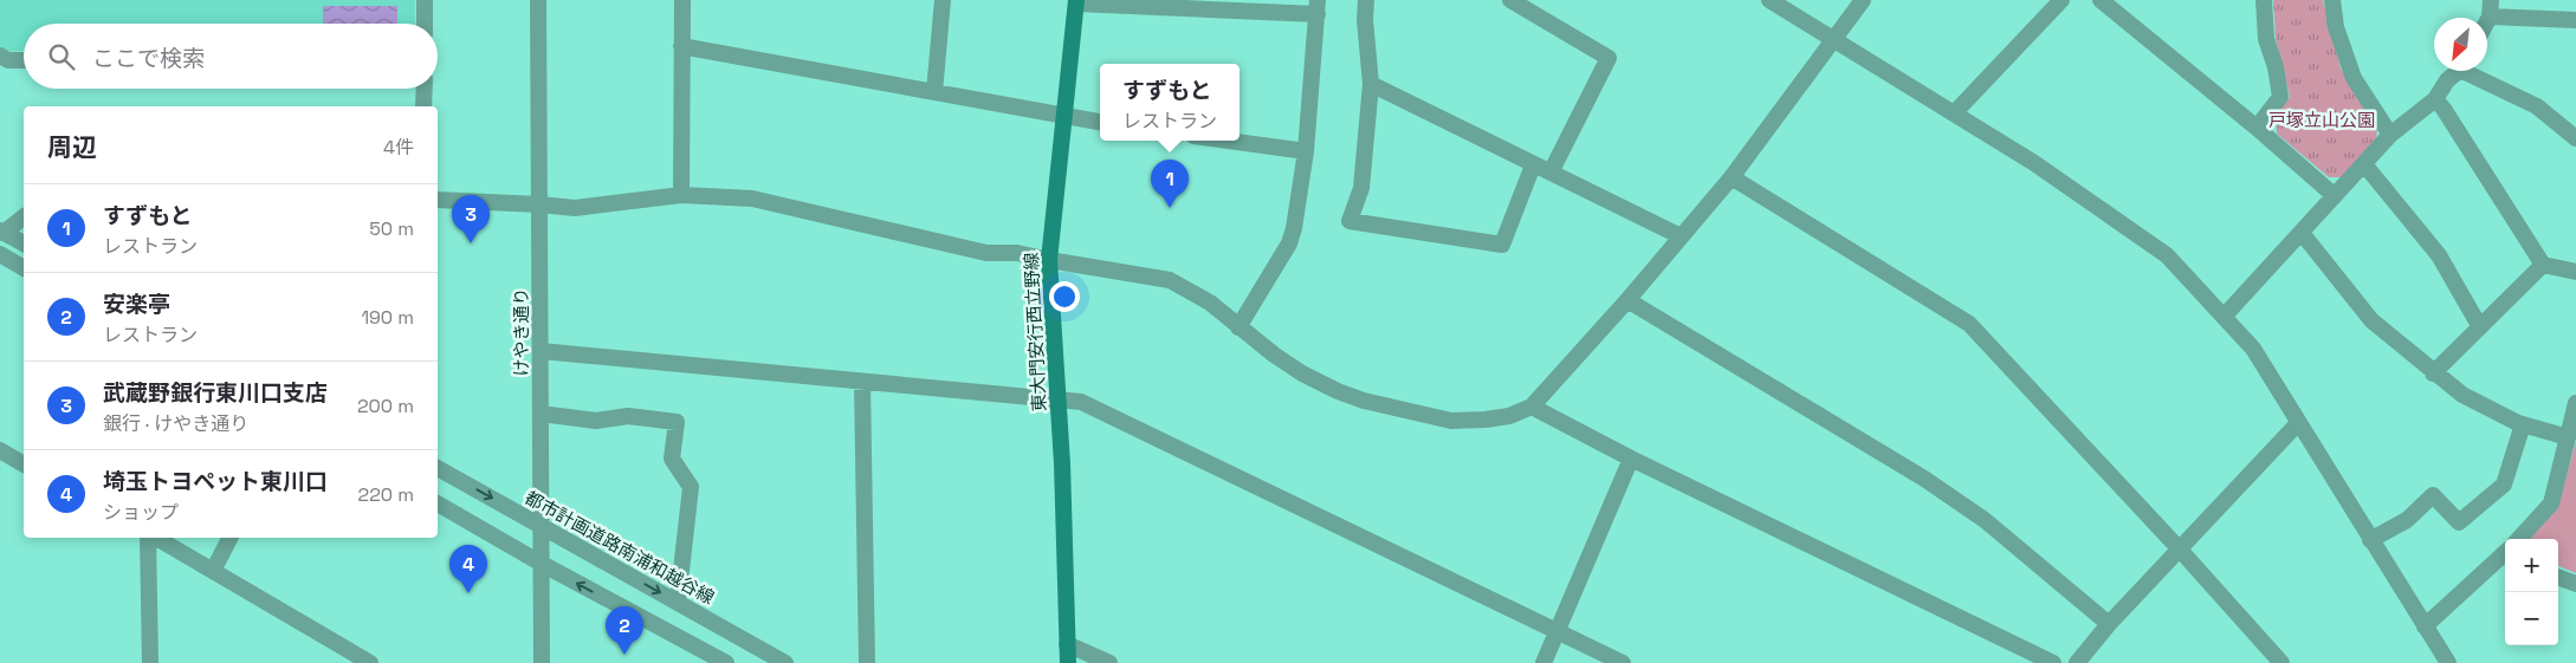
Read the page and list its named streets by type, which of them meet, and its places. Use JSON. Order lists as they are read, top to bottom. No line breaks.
{"streets":{"main road":["東大門安行西立野線"],"street":["けやき通り","都市計画道路南浦和越谷線"]},"crossings":[["けやき通り","都市計画道路南浦和越谷線"]],"parks":["戸塚立山公園"],"north":"bottom left","page":{"search":"ここで検索","popup":["すずもと","レストラン"],"heading":["周辺","4件"],"pins":["1","3","4","2"],"list":[{"mark":"1","name":"すずもと","note":"レストラン","value":"50 m"},{"mark":"2","name":"安楽亭","note":"レストラン","value":"190 m"},{"mark":"3","name":"武蔵野銀行東川口支店","note":"銀行 · けやき通り","value":"200 m"},{"mark":"4","name":"埼玉トヨペット東川口","note":"ショップ","value":"220 m"}],"map_buttons":["+","−"]}}
